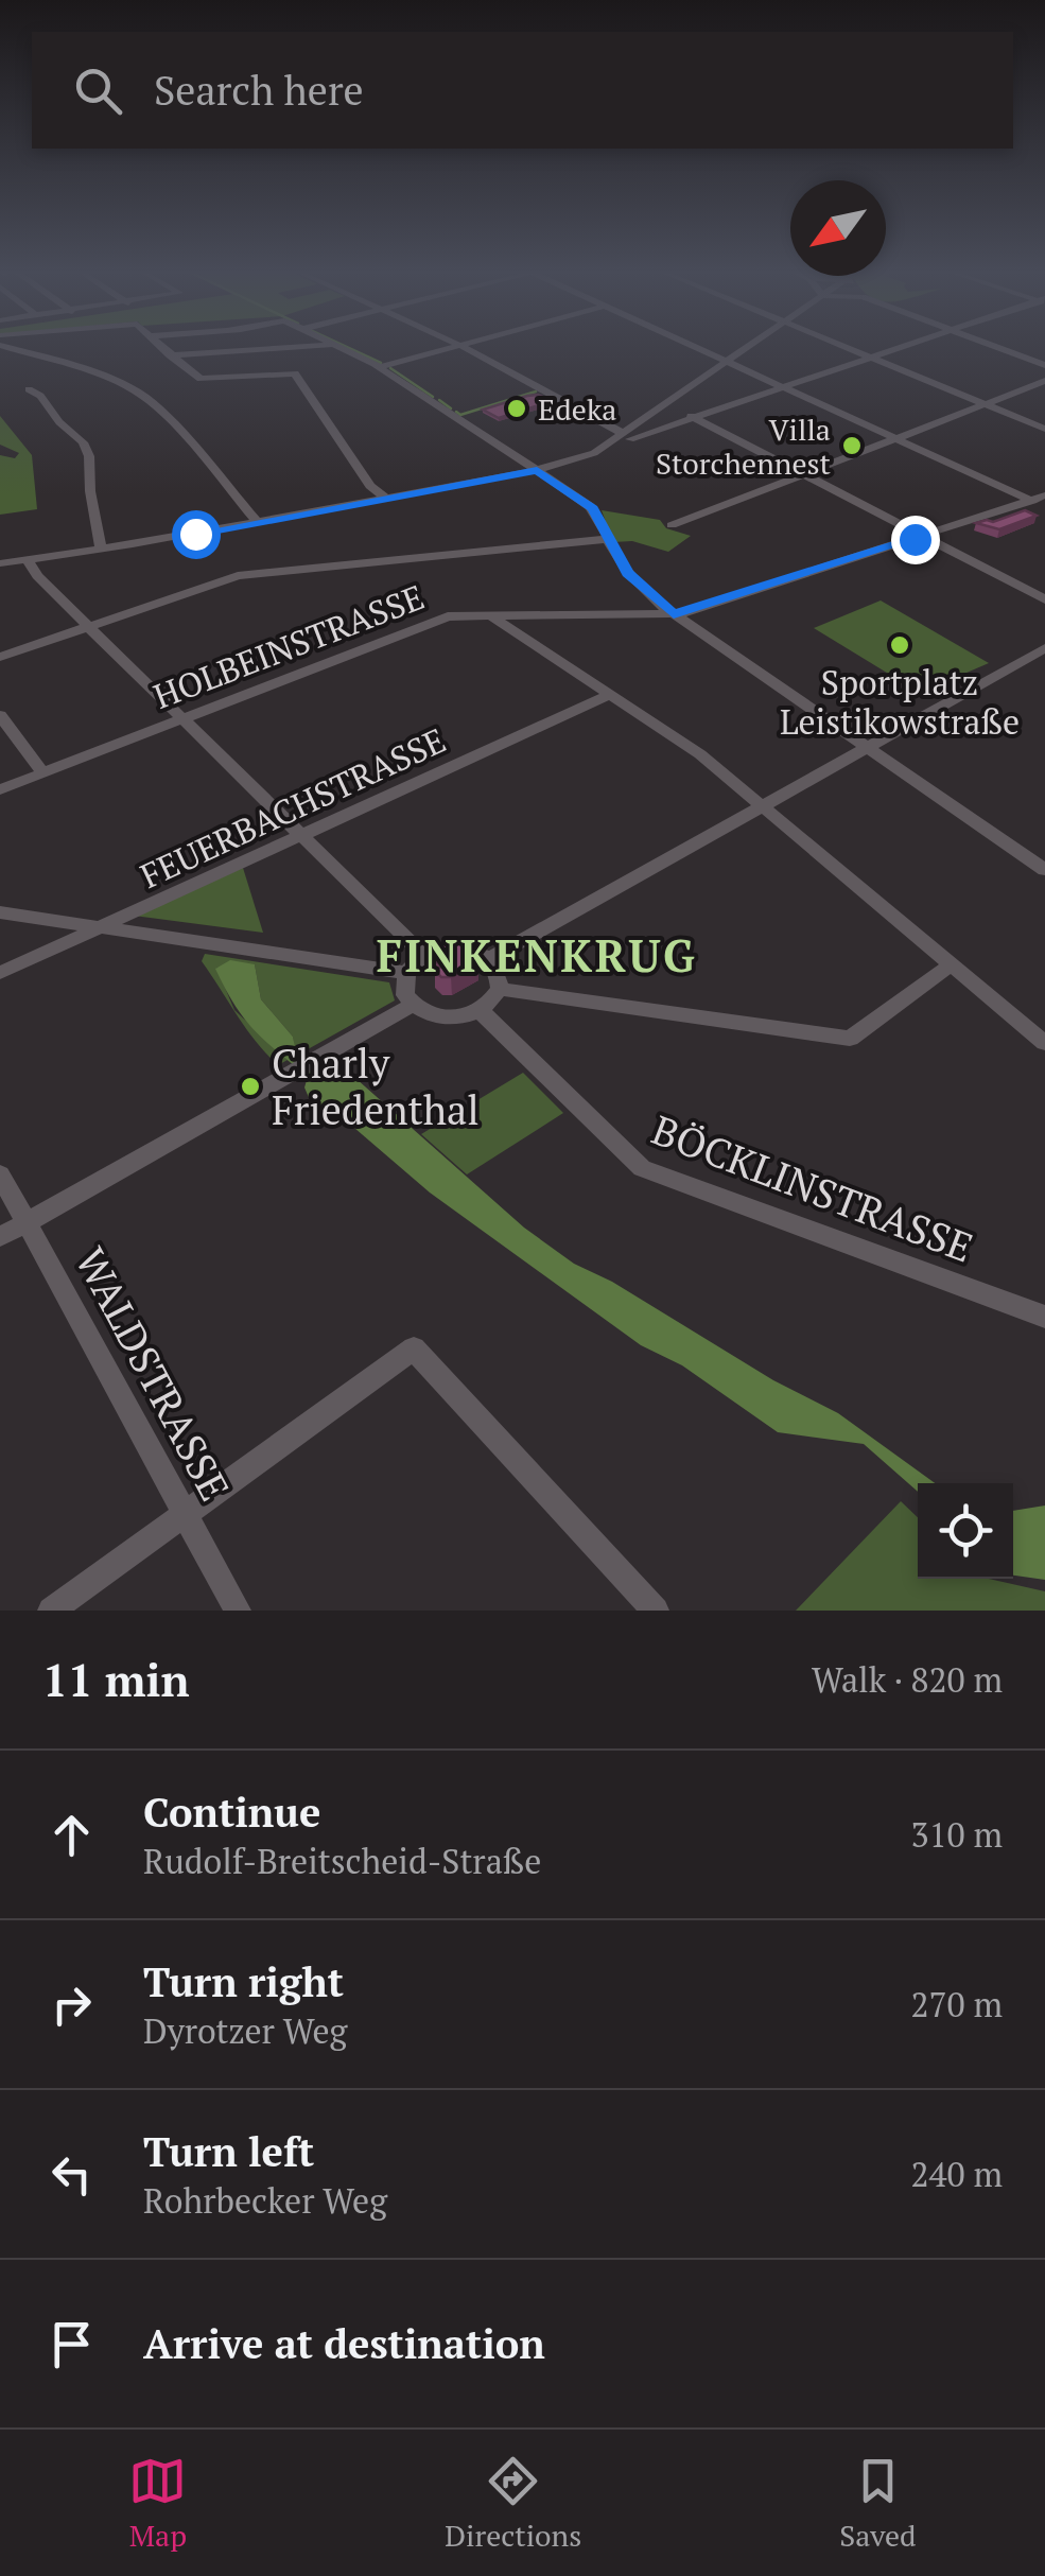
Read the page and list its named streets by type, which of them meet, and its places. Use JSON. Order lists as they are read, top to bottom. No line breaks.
{"streets":{"street":["HOLBEINSTRASSE","FEUERBACHSTRASSE","BÖCKLINSTRASSE","WALDSTRASSE"]},"districts":["FINKENKRUG"],"places":["Edeka","Villa Storchennest","Sportplatz Leistikowstraße","Charly Friedenthal"],"north":"bottom left","page":{"search":"Search here","heading":["11 min","Walk · 820 m"],"list":[["Continue","Rudolf-Breitscheid-Straße","310 m"],["Turn right","Dyrotzer Weg","270 m"],["Turn left","Rohrbecker Weg","240 m"],"Arrive at destination"],"nav":["Map","Directions","Saved"]}}
